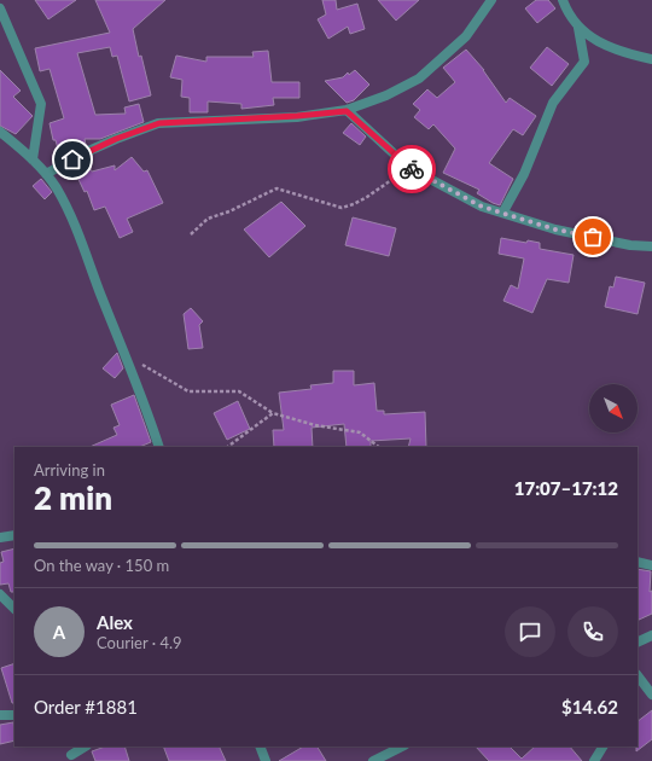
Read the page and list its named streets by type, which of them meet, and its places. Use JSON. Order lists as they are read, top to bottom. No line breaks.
{"north":"bottom right","page":{"heading":["2 min","Arriving in","17:07–17:12"],"panel":["Alex","Courier · 4.9","Order #1881","$14.62"],"bar":"On the way · 150 m","round":"A"}}
